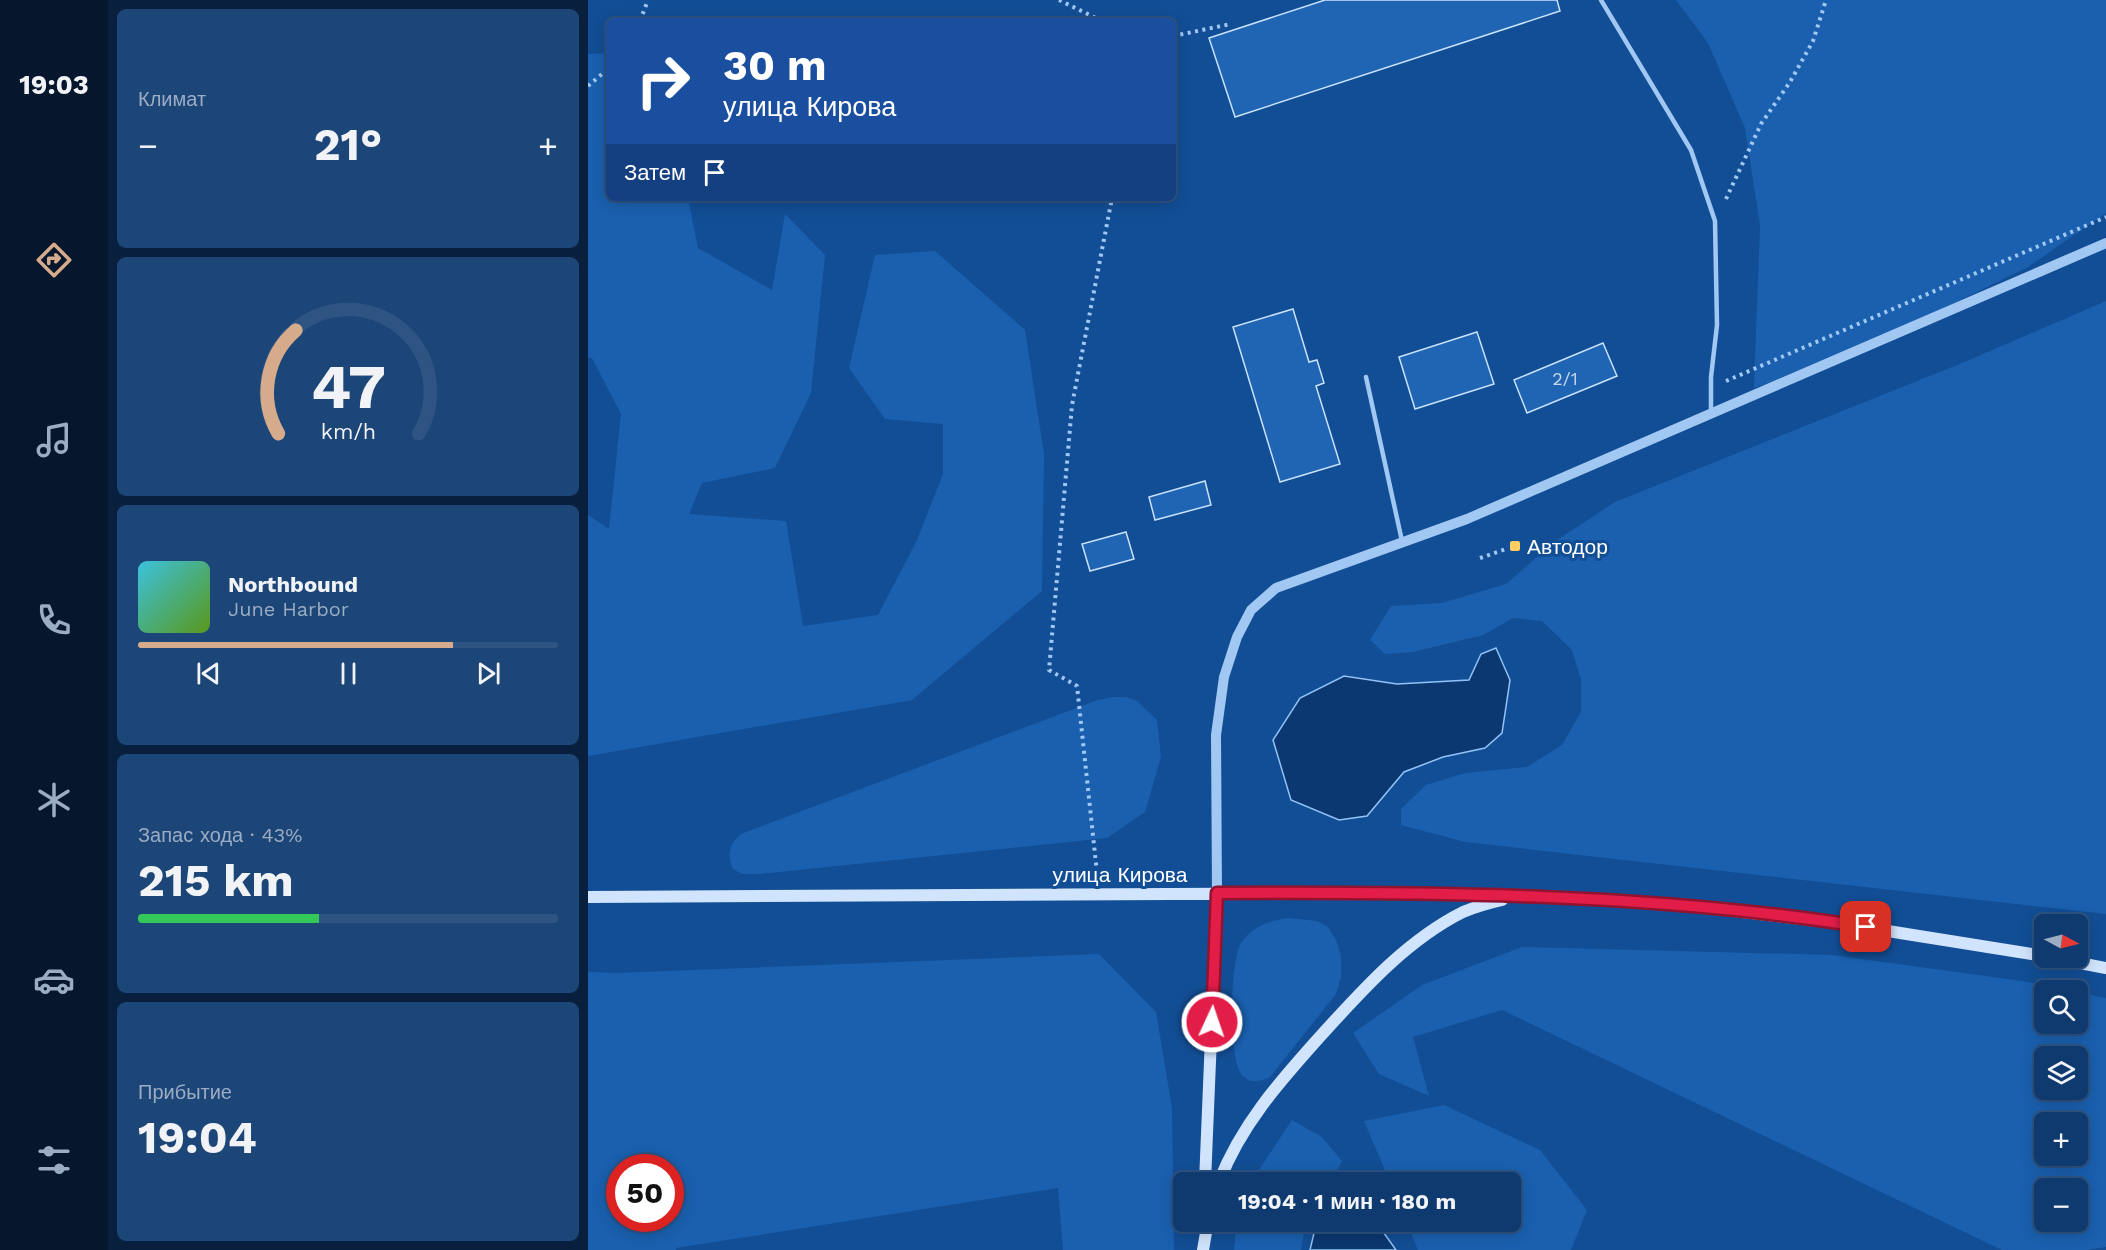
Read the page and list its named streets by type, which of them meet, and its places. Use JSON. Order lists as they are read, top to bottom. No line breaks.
{"streets":{"main road":["улица Кирова"]},"places":{"transit":["Автодор"]},"house_numbers":["2/1"],"north":"right","page":{"tabs":"19:03","tile":["Климат",["Запас хода · 43%","215 km"],["Прибытие","19:04"]],"turn":["30 m","улица Кирова"],"heat":["−","21°","+"],"then":"Затем","song":["Northbound","June Harbor"],"map_buttons":["+","−"],"limit":"50","trip":"19:04 · 1 мин · 180 m","gauge":["47","km/h"]}}
